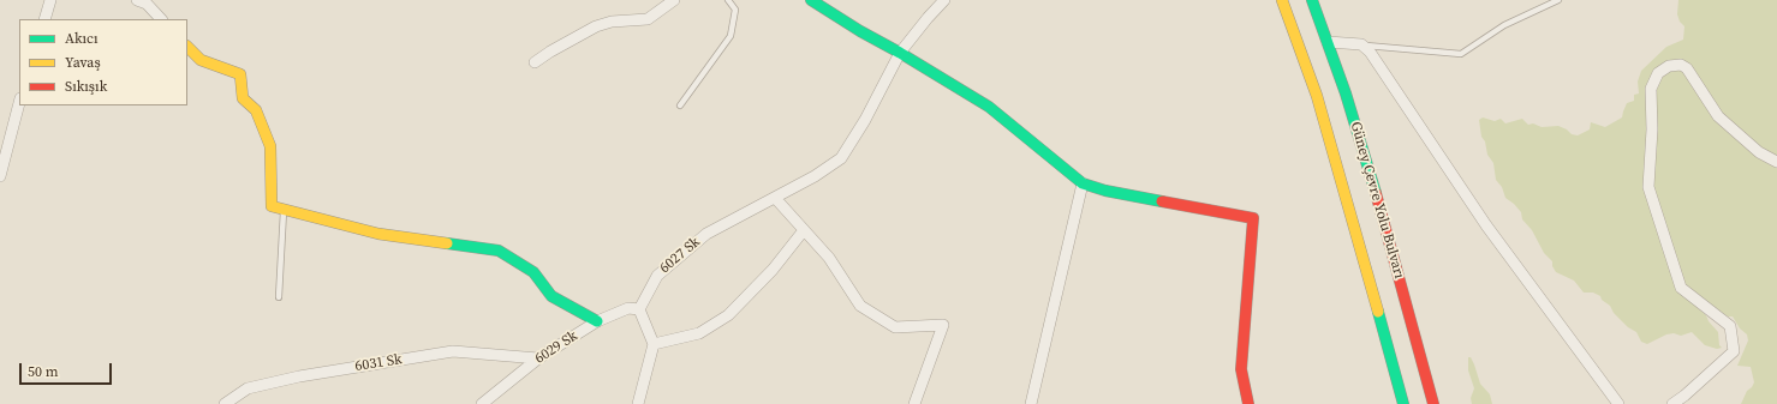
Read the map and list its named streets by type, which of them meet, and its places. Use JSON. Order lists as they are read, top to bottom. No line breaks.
{"streets":{"main road":["Güney Çevre Yolu Bulvarı"],"street":["6027 Sk","6029 Sk","6031 Sk"]},"crossings":[["6027 Sk","6029 Sk"],["6029 Sk","6031 Sk"]],"legend":["Akıcı","Yavaş","Sıkışık"],"scale_bar":"50 m"}
